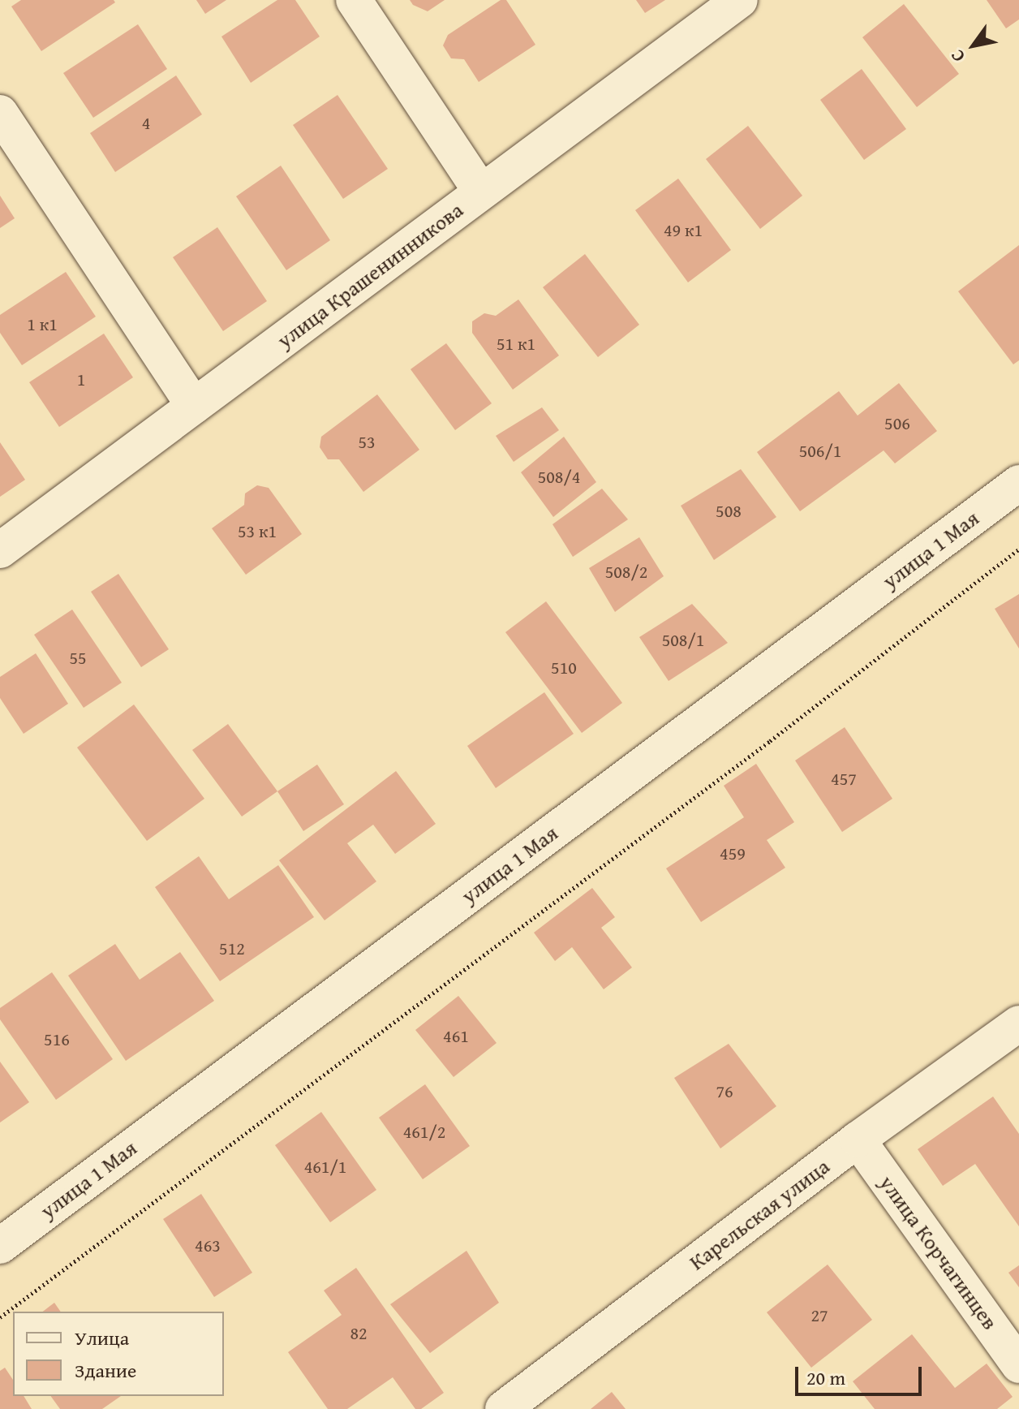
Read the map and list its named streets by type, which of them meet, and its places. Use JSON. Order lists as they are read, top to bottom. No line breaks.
{"streets":{"street":["улица Крашенинникова","улица 1 Мая","Карельская улица","улица Корчагинцев"]},"crossings":[["Карельская улица","улица Корчагинцев"]],"house_numbers":["4","49 к1","1 к1","51 к1","1","506","53","506/1","508/4","508","53 к1","508/2","508/1","55","510","457","459","512","461","516","76","461/2","461/1","463","27","82"],"legend":["Улица","Здание"],"scale_bar":"20 m","north":"bottom left"}
